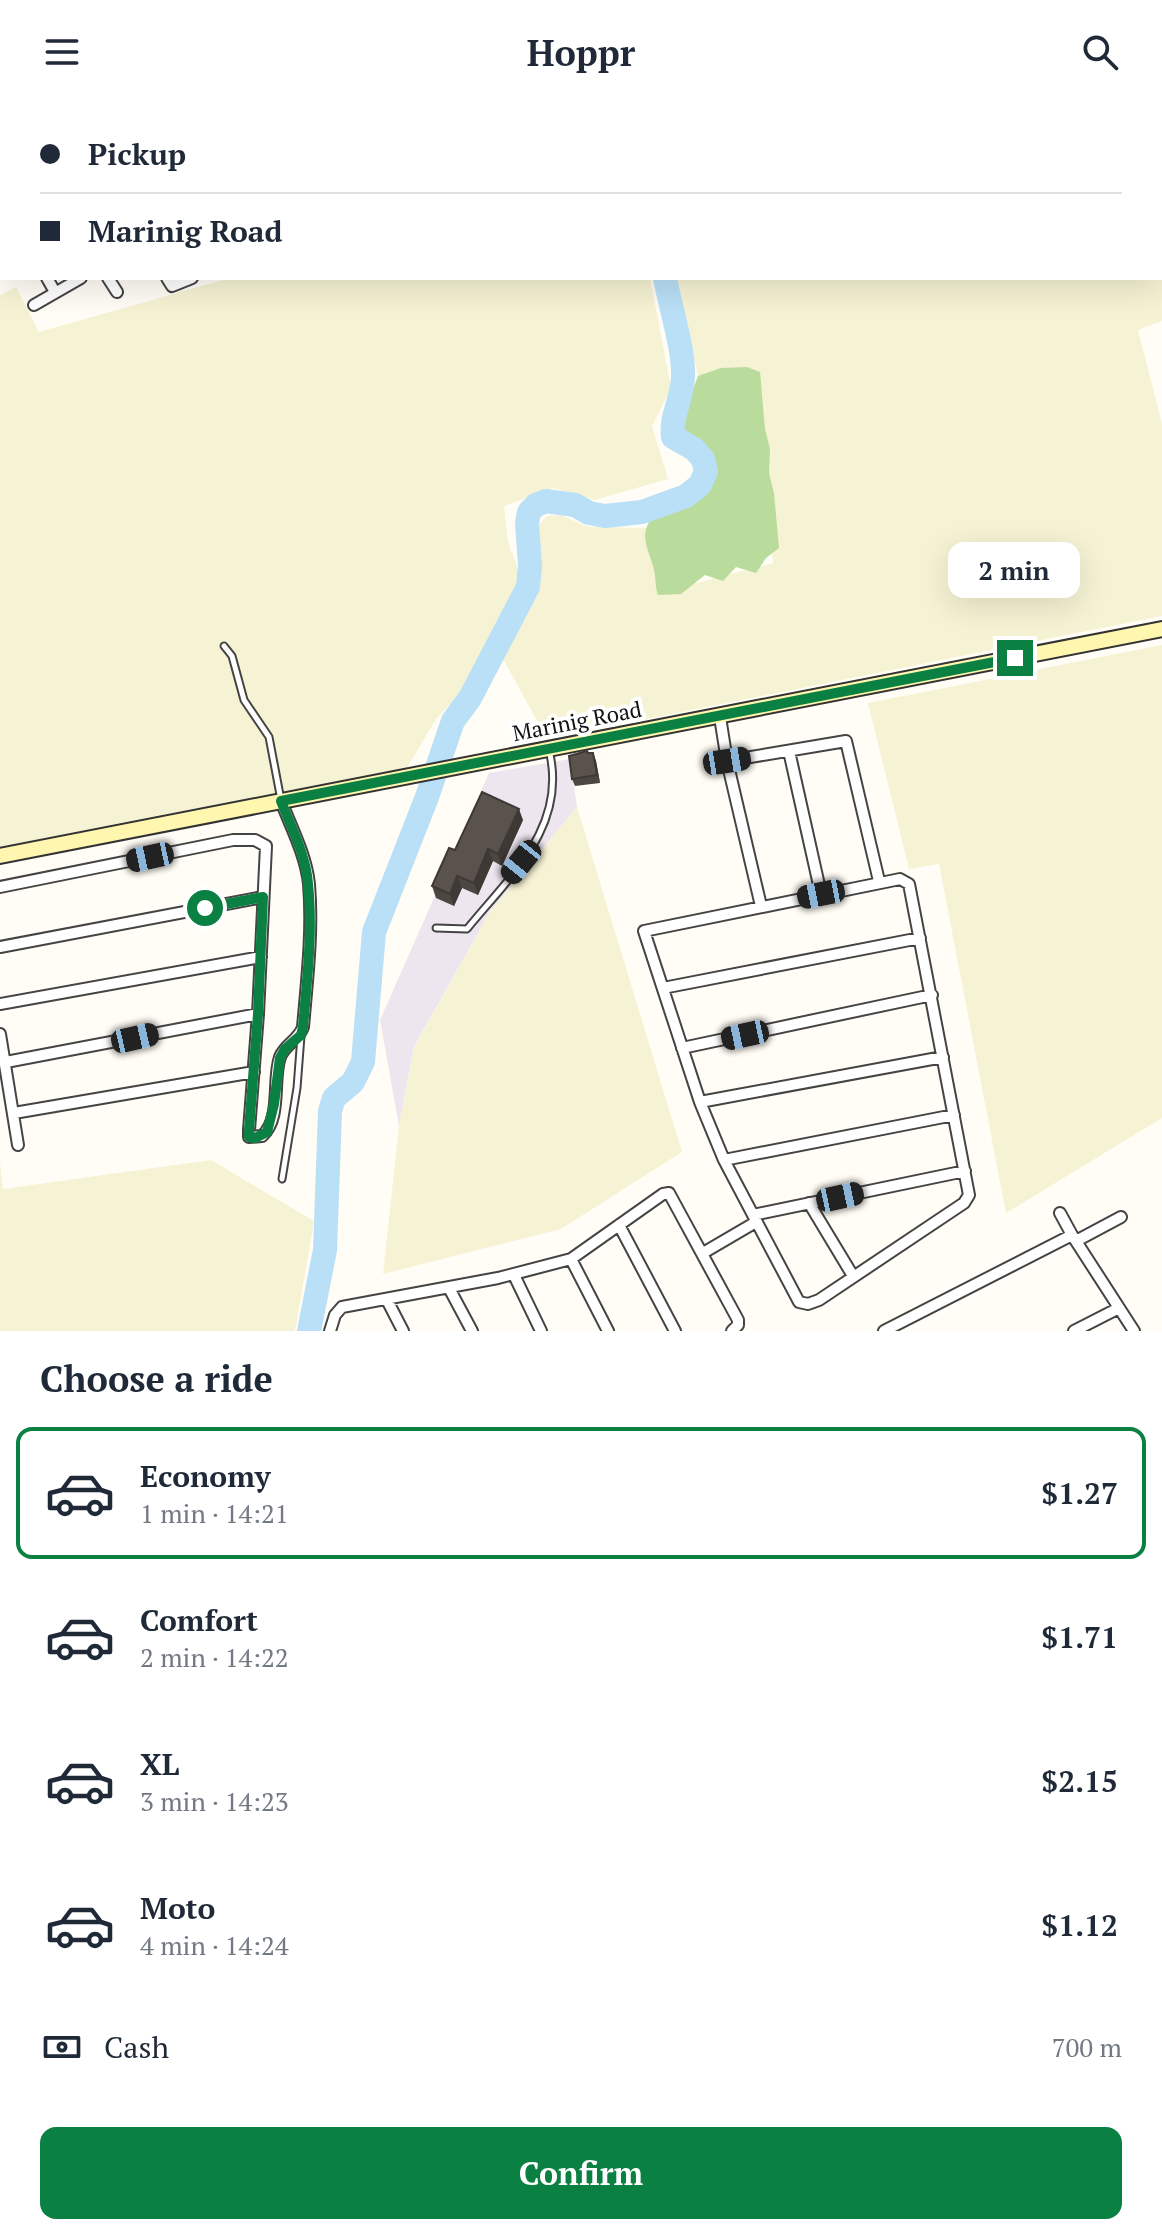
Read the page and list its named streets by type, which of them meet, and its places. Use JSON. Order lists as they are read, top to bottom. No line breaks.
{"streets":{"street":["Marinig Road"]},"page":{"header":"Hoppr","banner":["Pickup","Marinig Road"],"bubble":"2 min","heading":"Choose a ride","list":[{"name":"Economy","note":"1 min · 14:21","value":"$1.27"},{"name":"Comfort","note":"2 min · 14:22","value":"$1.71"},{"name":"XL","note":"3 min · 14:23","value":"$2.15"},{"name":"Moto","note":"4 min · 14:24","value":"$1.12"}],"pay":["Cash","700 m"],"buttons":"Confirm"}}
